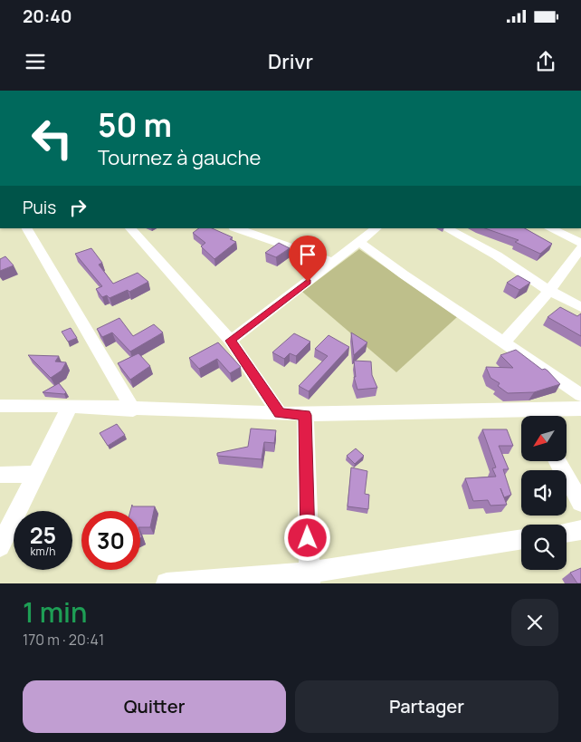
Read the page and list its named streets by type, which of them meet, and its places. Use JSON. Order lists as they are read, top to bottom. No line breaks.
{"north":"bottom left","page":{"status":"20:40","header":"Drivr","turn":["50 m","Tournez à gauche"],"then":"Puis","speed":"25 km/h","limit":"30","heading":["1 min","170 m · 20:41"],"buttons":["Quitter","Partager"]}}
